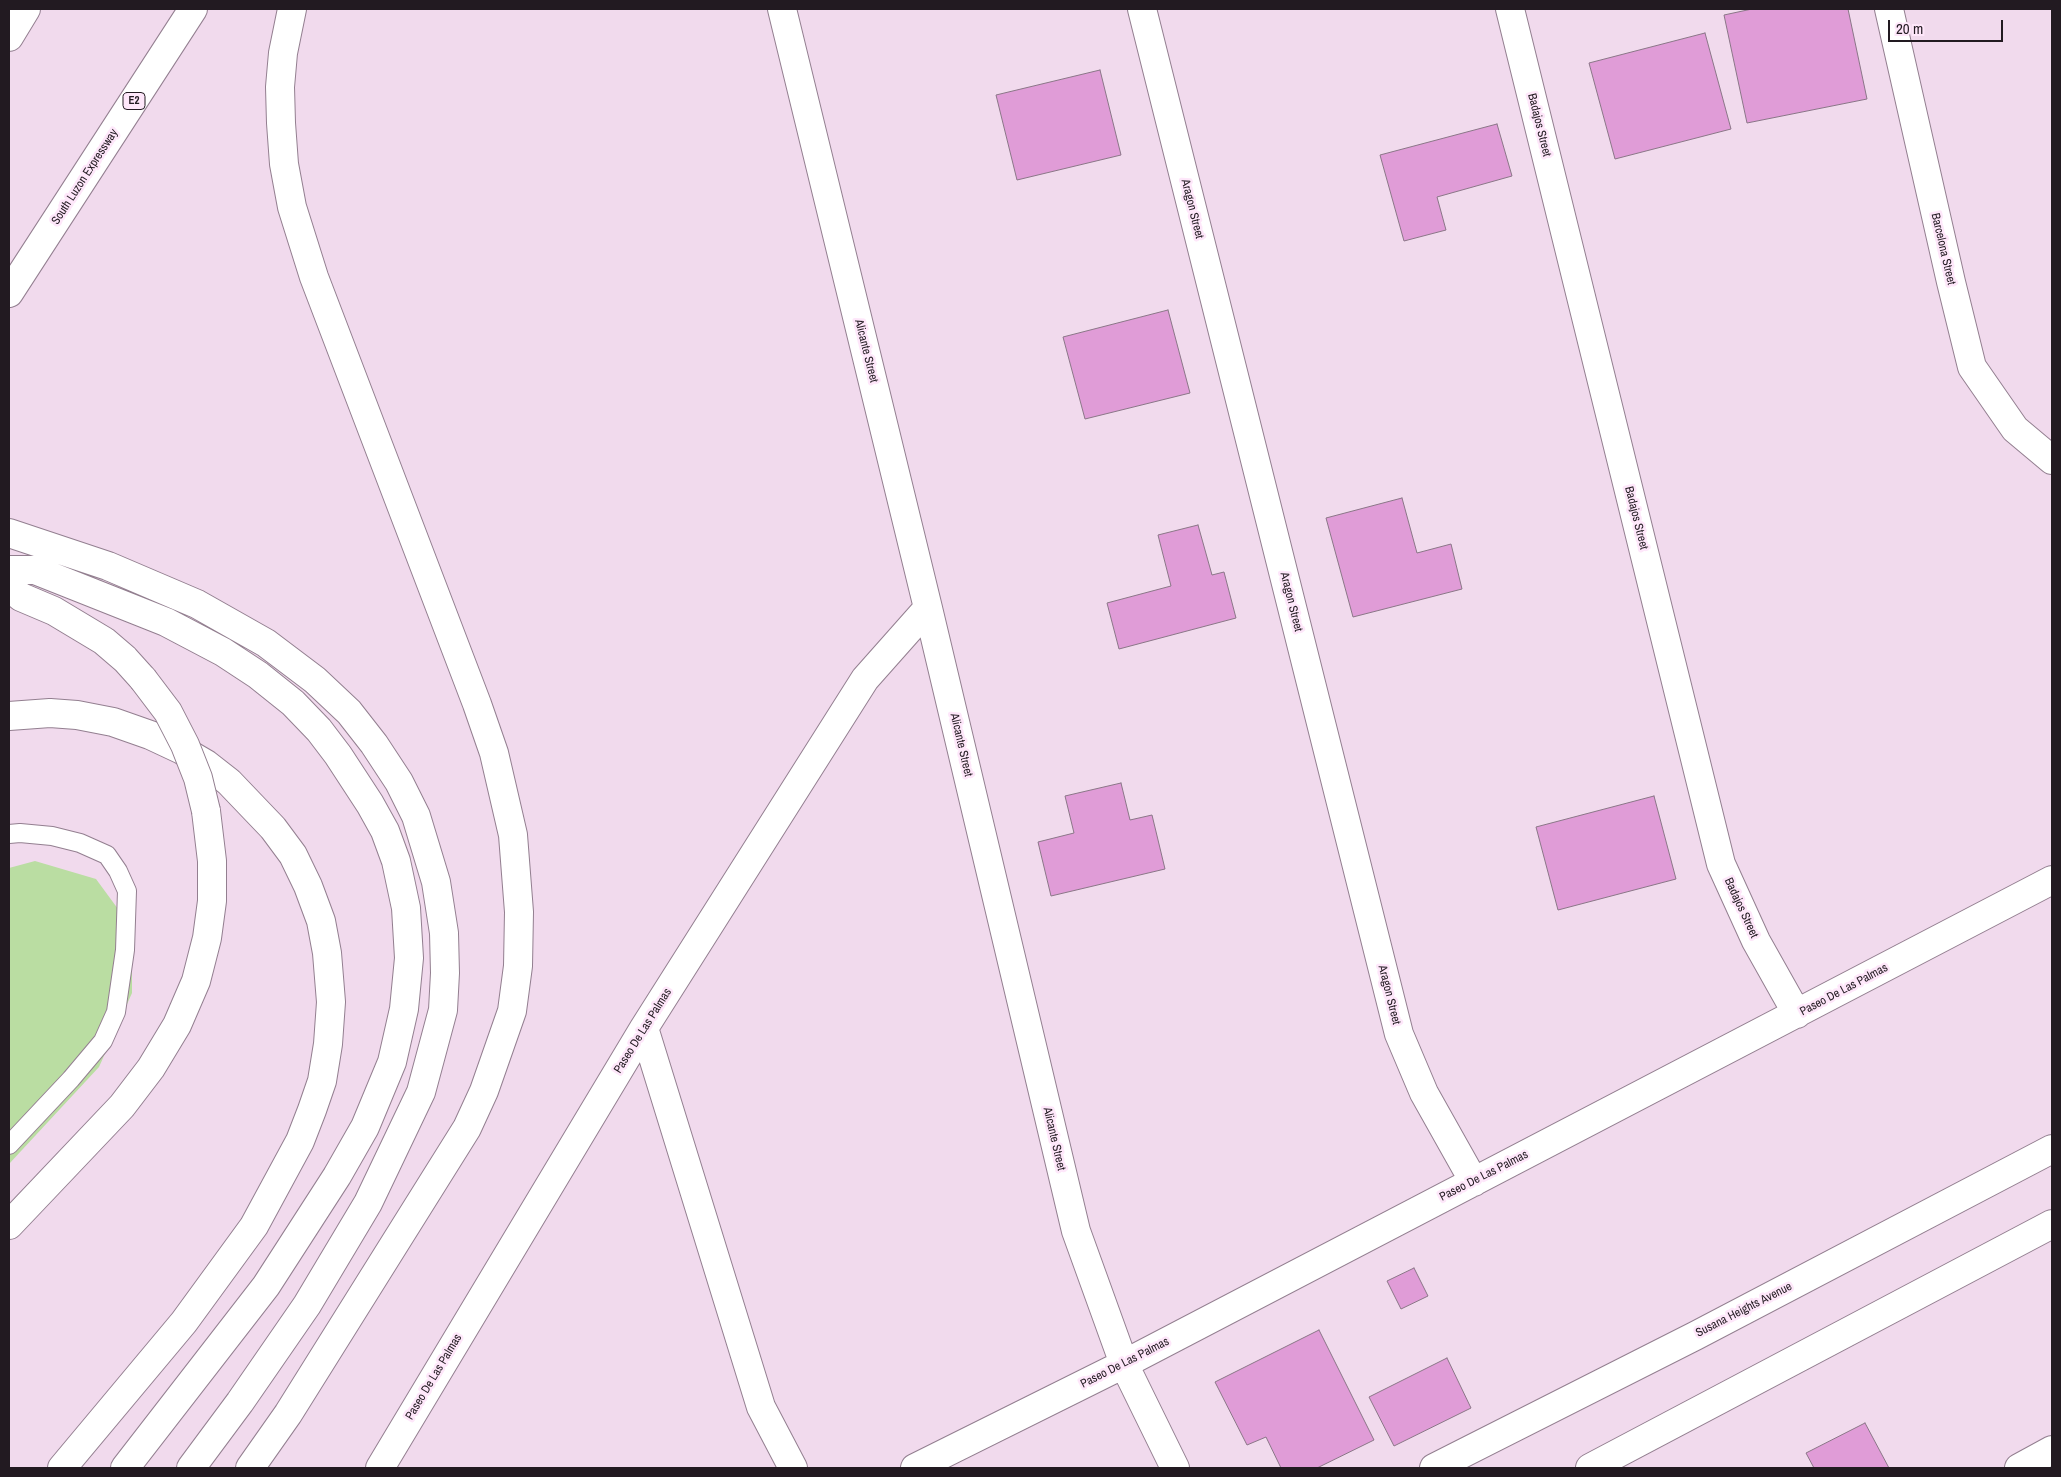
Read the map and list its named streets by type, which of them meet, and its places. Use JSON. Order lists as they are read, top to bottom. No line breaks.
{"streets":{"main road":["E2","Badajos Street","South Luzon Expressway","Aragon Street","Barcelona Street","Alicante Street","Paseo De Las Palmas","Susana Heights Avenue"]},"crossings":[["Badajos Street","Paseo De Las Palmas"],["Aragon Street","Paseo De Las Palmas"],["Alicante Street","Paseo De Las Palmas"]],"scale_bar":"20 m"}
